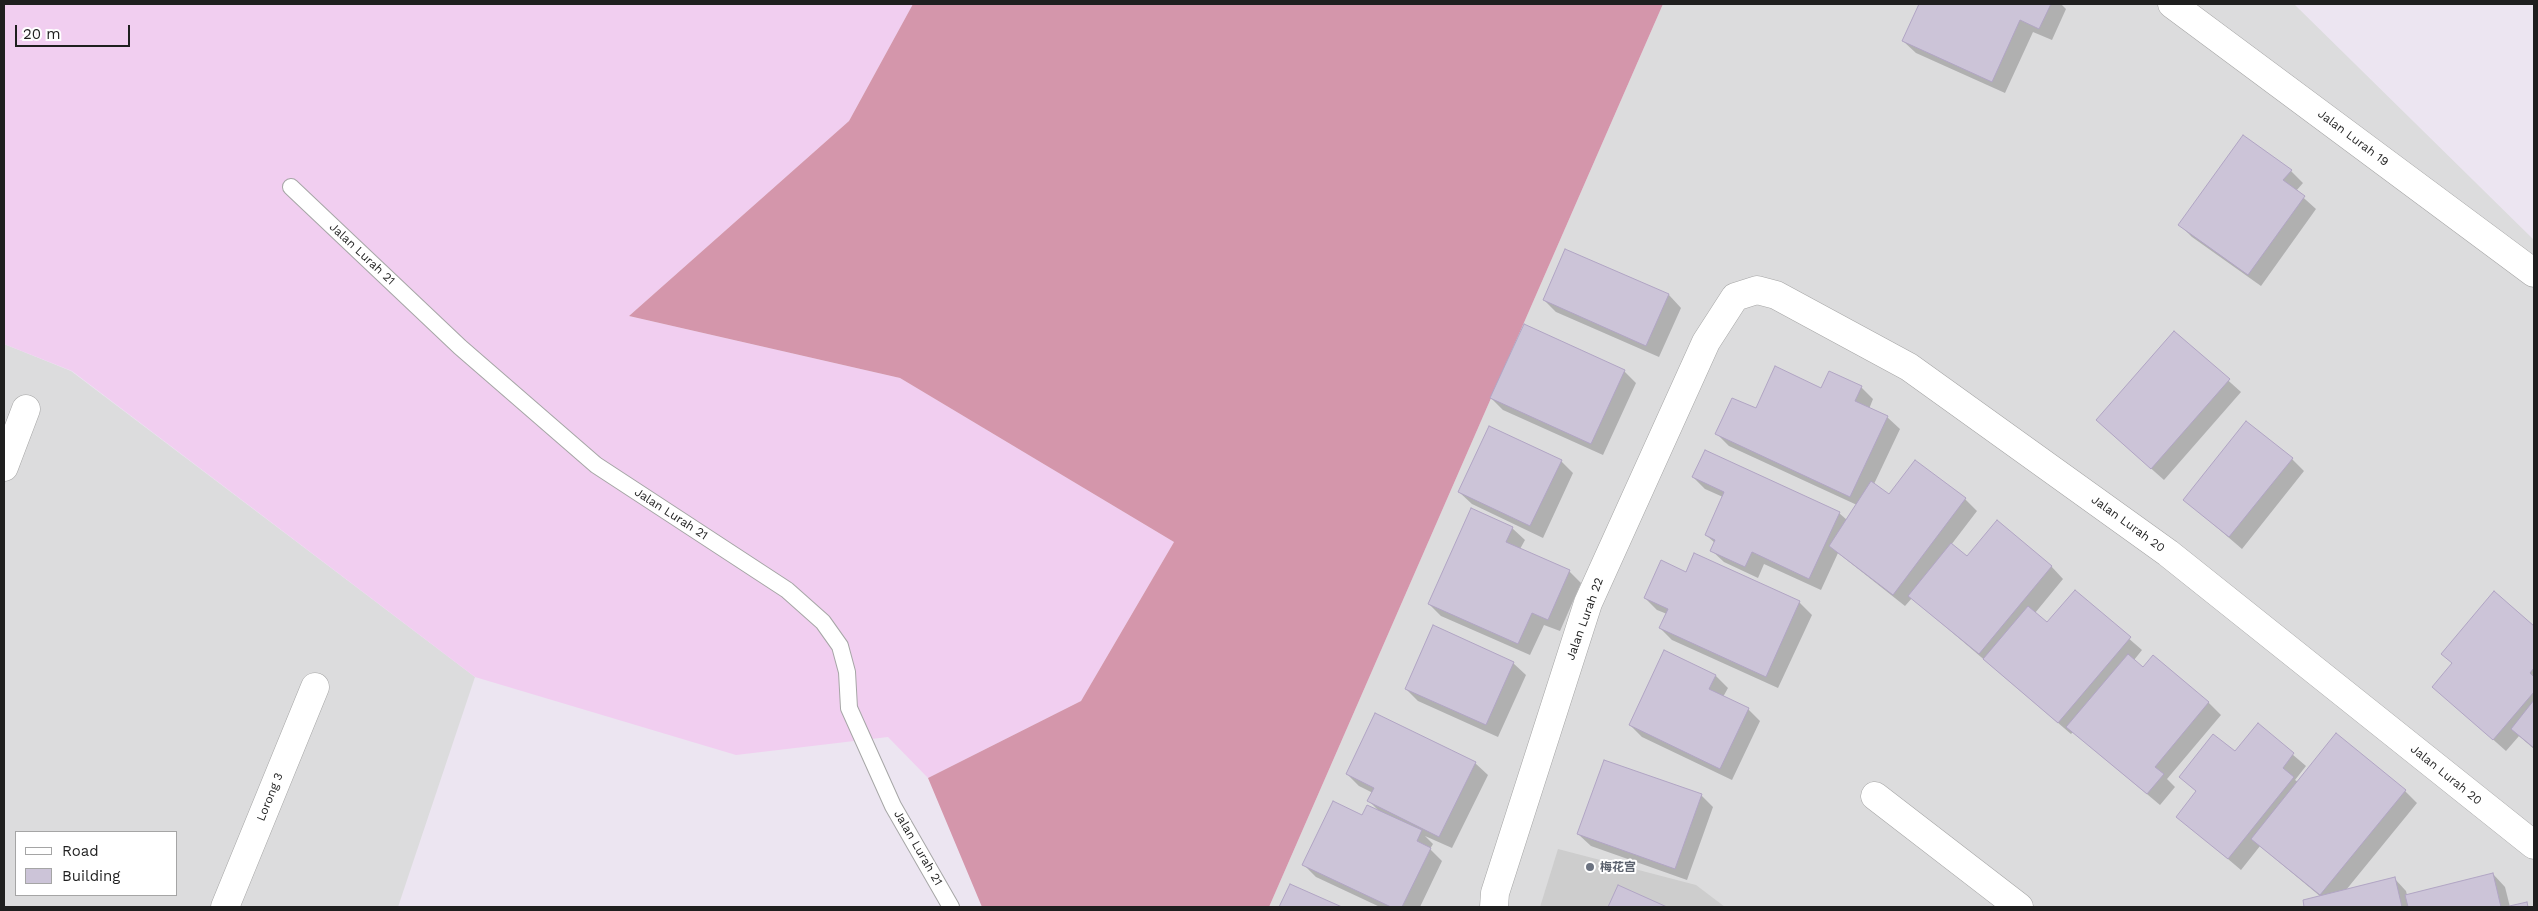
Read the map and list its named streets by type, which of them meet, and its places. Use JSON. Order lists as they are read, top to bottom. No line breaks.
{"streets":{"street":["Jalan Lurah 19","Jalan Lurah 20","Jalan Lurah 22","Lorong 3"],"lane":["Jalan Lurah 21"]},"crossings":[["Jalan Lurah 20","Jalan Lurah 22"]],"places":["梅花宫"],"legend":["Road","Building"],"scale_bar":"20 m"}
